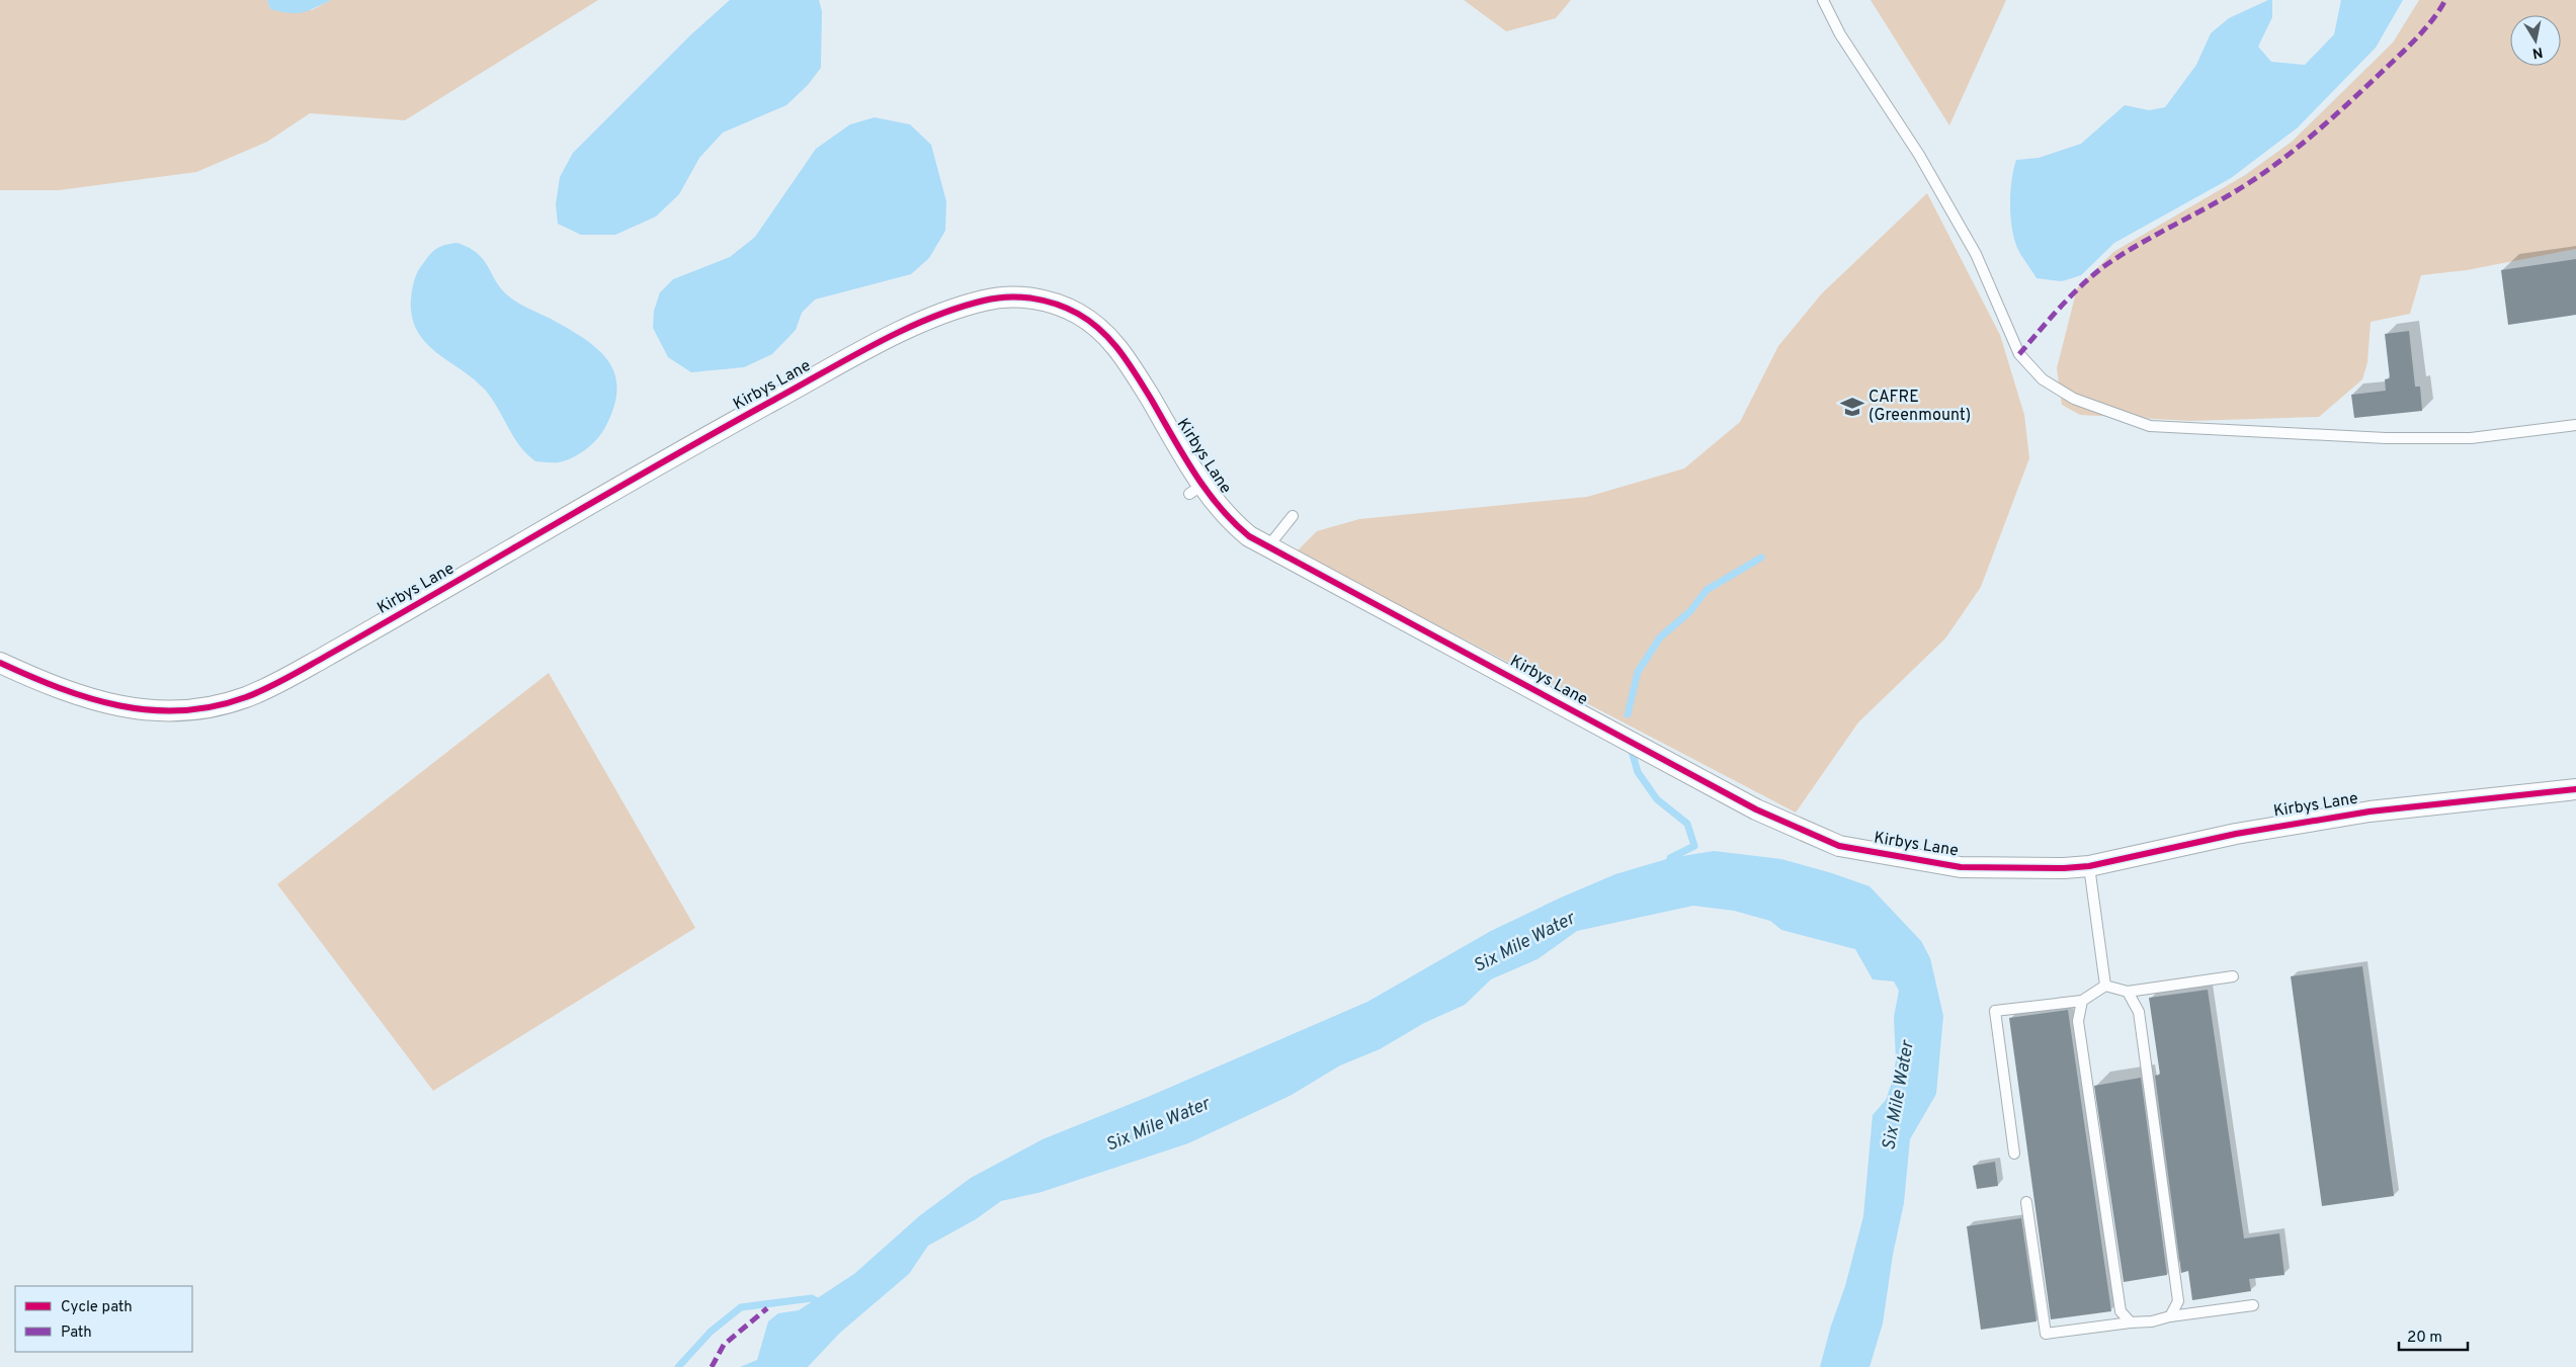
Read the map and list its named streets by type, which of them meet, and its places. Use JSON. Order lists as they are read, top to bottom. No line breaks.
{"streets":{"street":["Kirbys Lane"]},"water":["Six Mile Water"],"places":{"school or university":["CAFRE (Greenmount)"]},"legend":["Cycle path","Path"],"scale_bar":"20 m","north":"bottom"}
